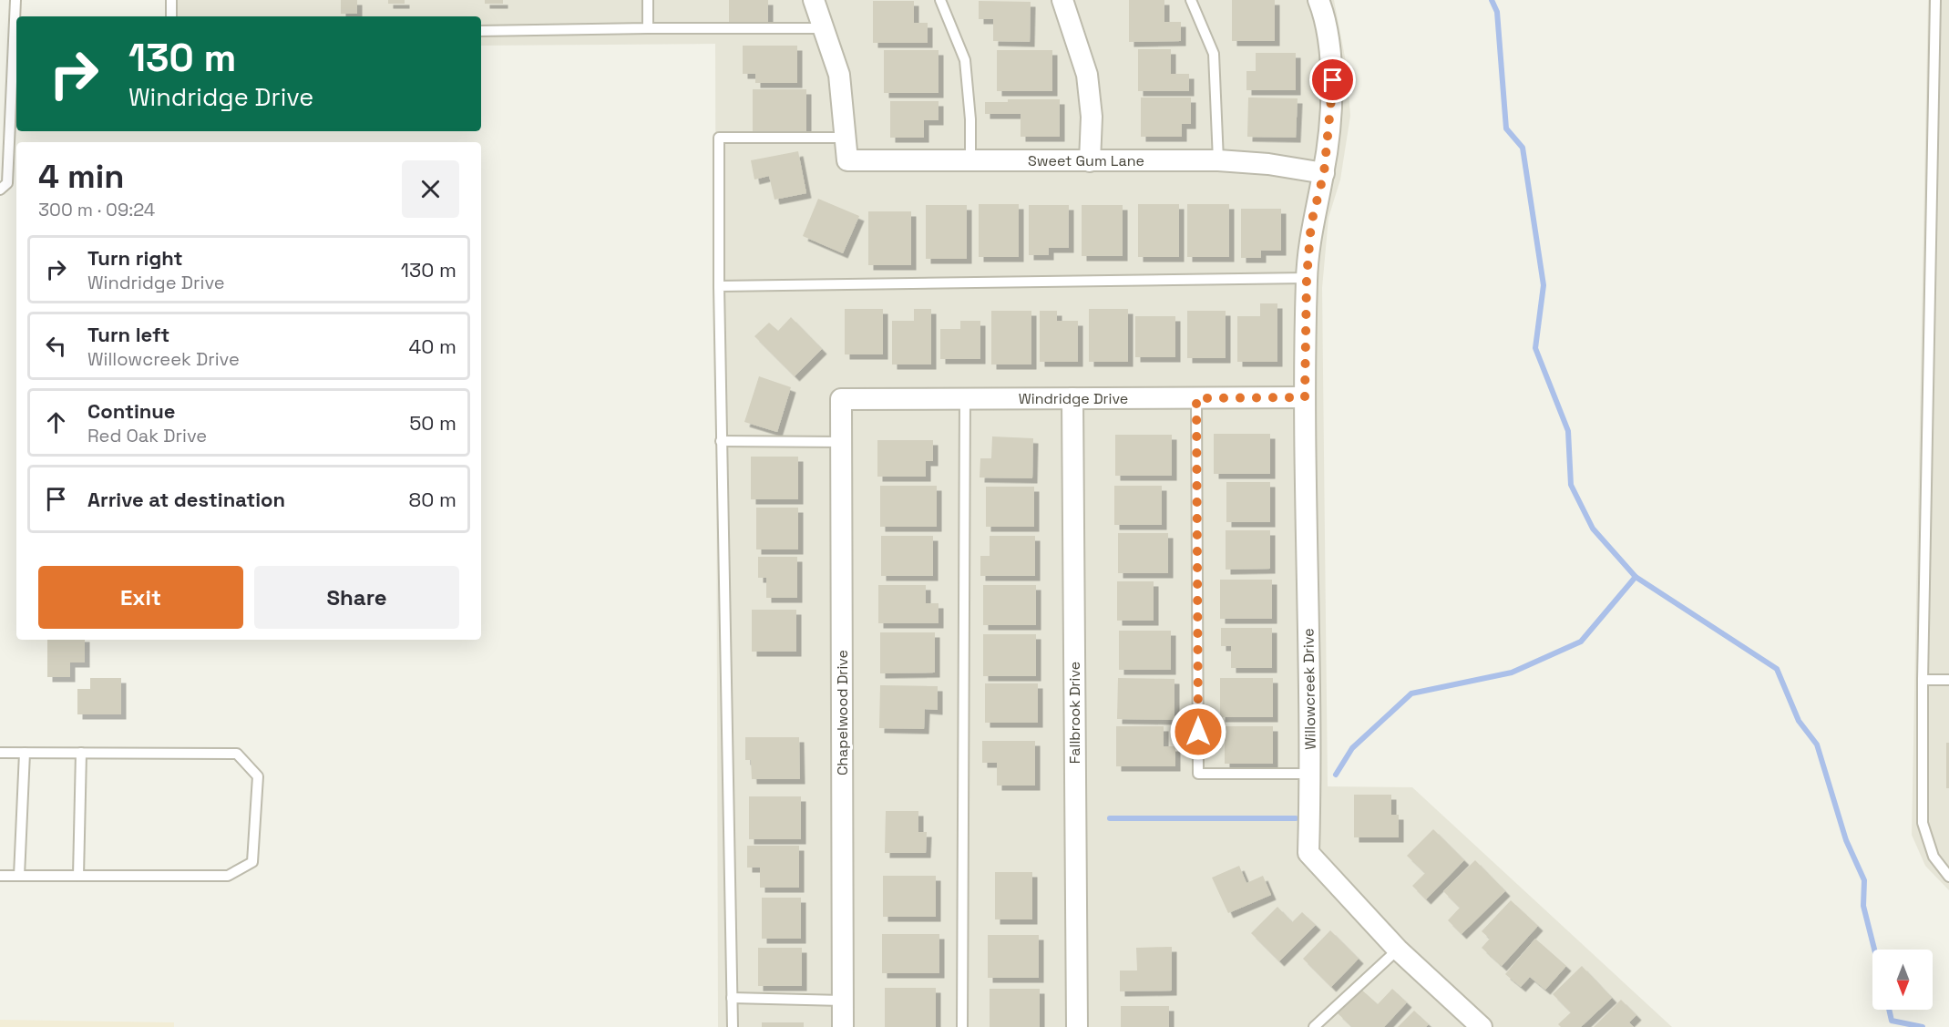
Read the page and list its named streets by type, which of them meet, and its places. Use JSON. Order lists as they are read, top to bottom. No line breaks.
{"streets":{"street":["Sweet Gum Lane","Windridge Drive","Willowcreek Drive","Chapelwood Drive","Fallbrook Drive"]},"crossings":[["Sweet Gum Lane","Willowcreek Drive"],["Windridge Drive","Willowcreek Drive"],["Windridge Drive","Chapelwood Drive"],["Windridge Drive","Fallbrook Drive"]],"north":"bottom","page":{"turn":["130 m","Windridge Drive"],"heading":["4 min","300 m · 09:24"],"list":[{"name":"Turn right","note":"Windridge Drive","value":"130 m"},{"name":"Turn left","note":"Willowcreek Drive","value":"40 m"},{"name":"Continue","note":"Red Oak Drive","value":"50 m"},{"name":"Arrive at destination","value":"80 m"}],"buttons":["Exit","Share"]}}
